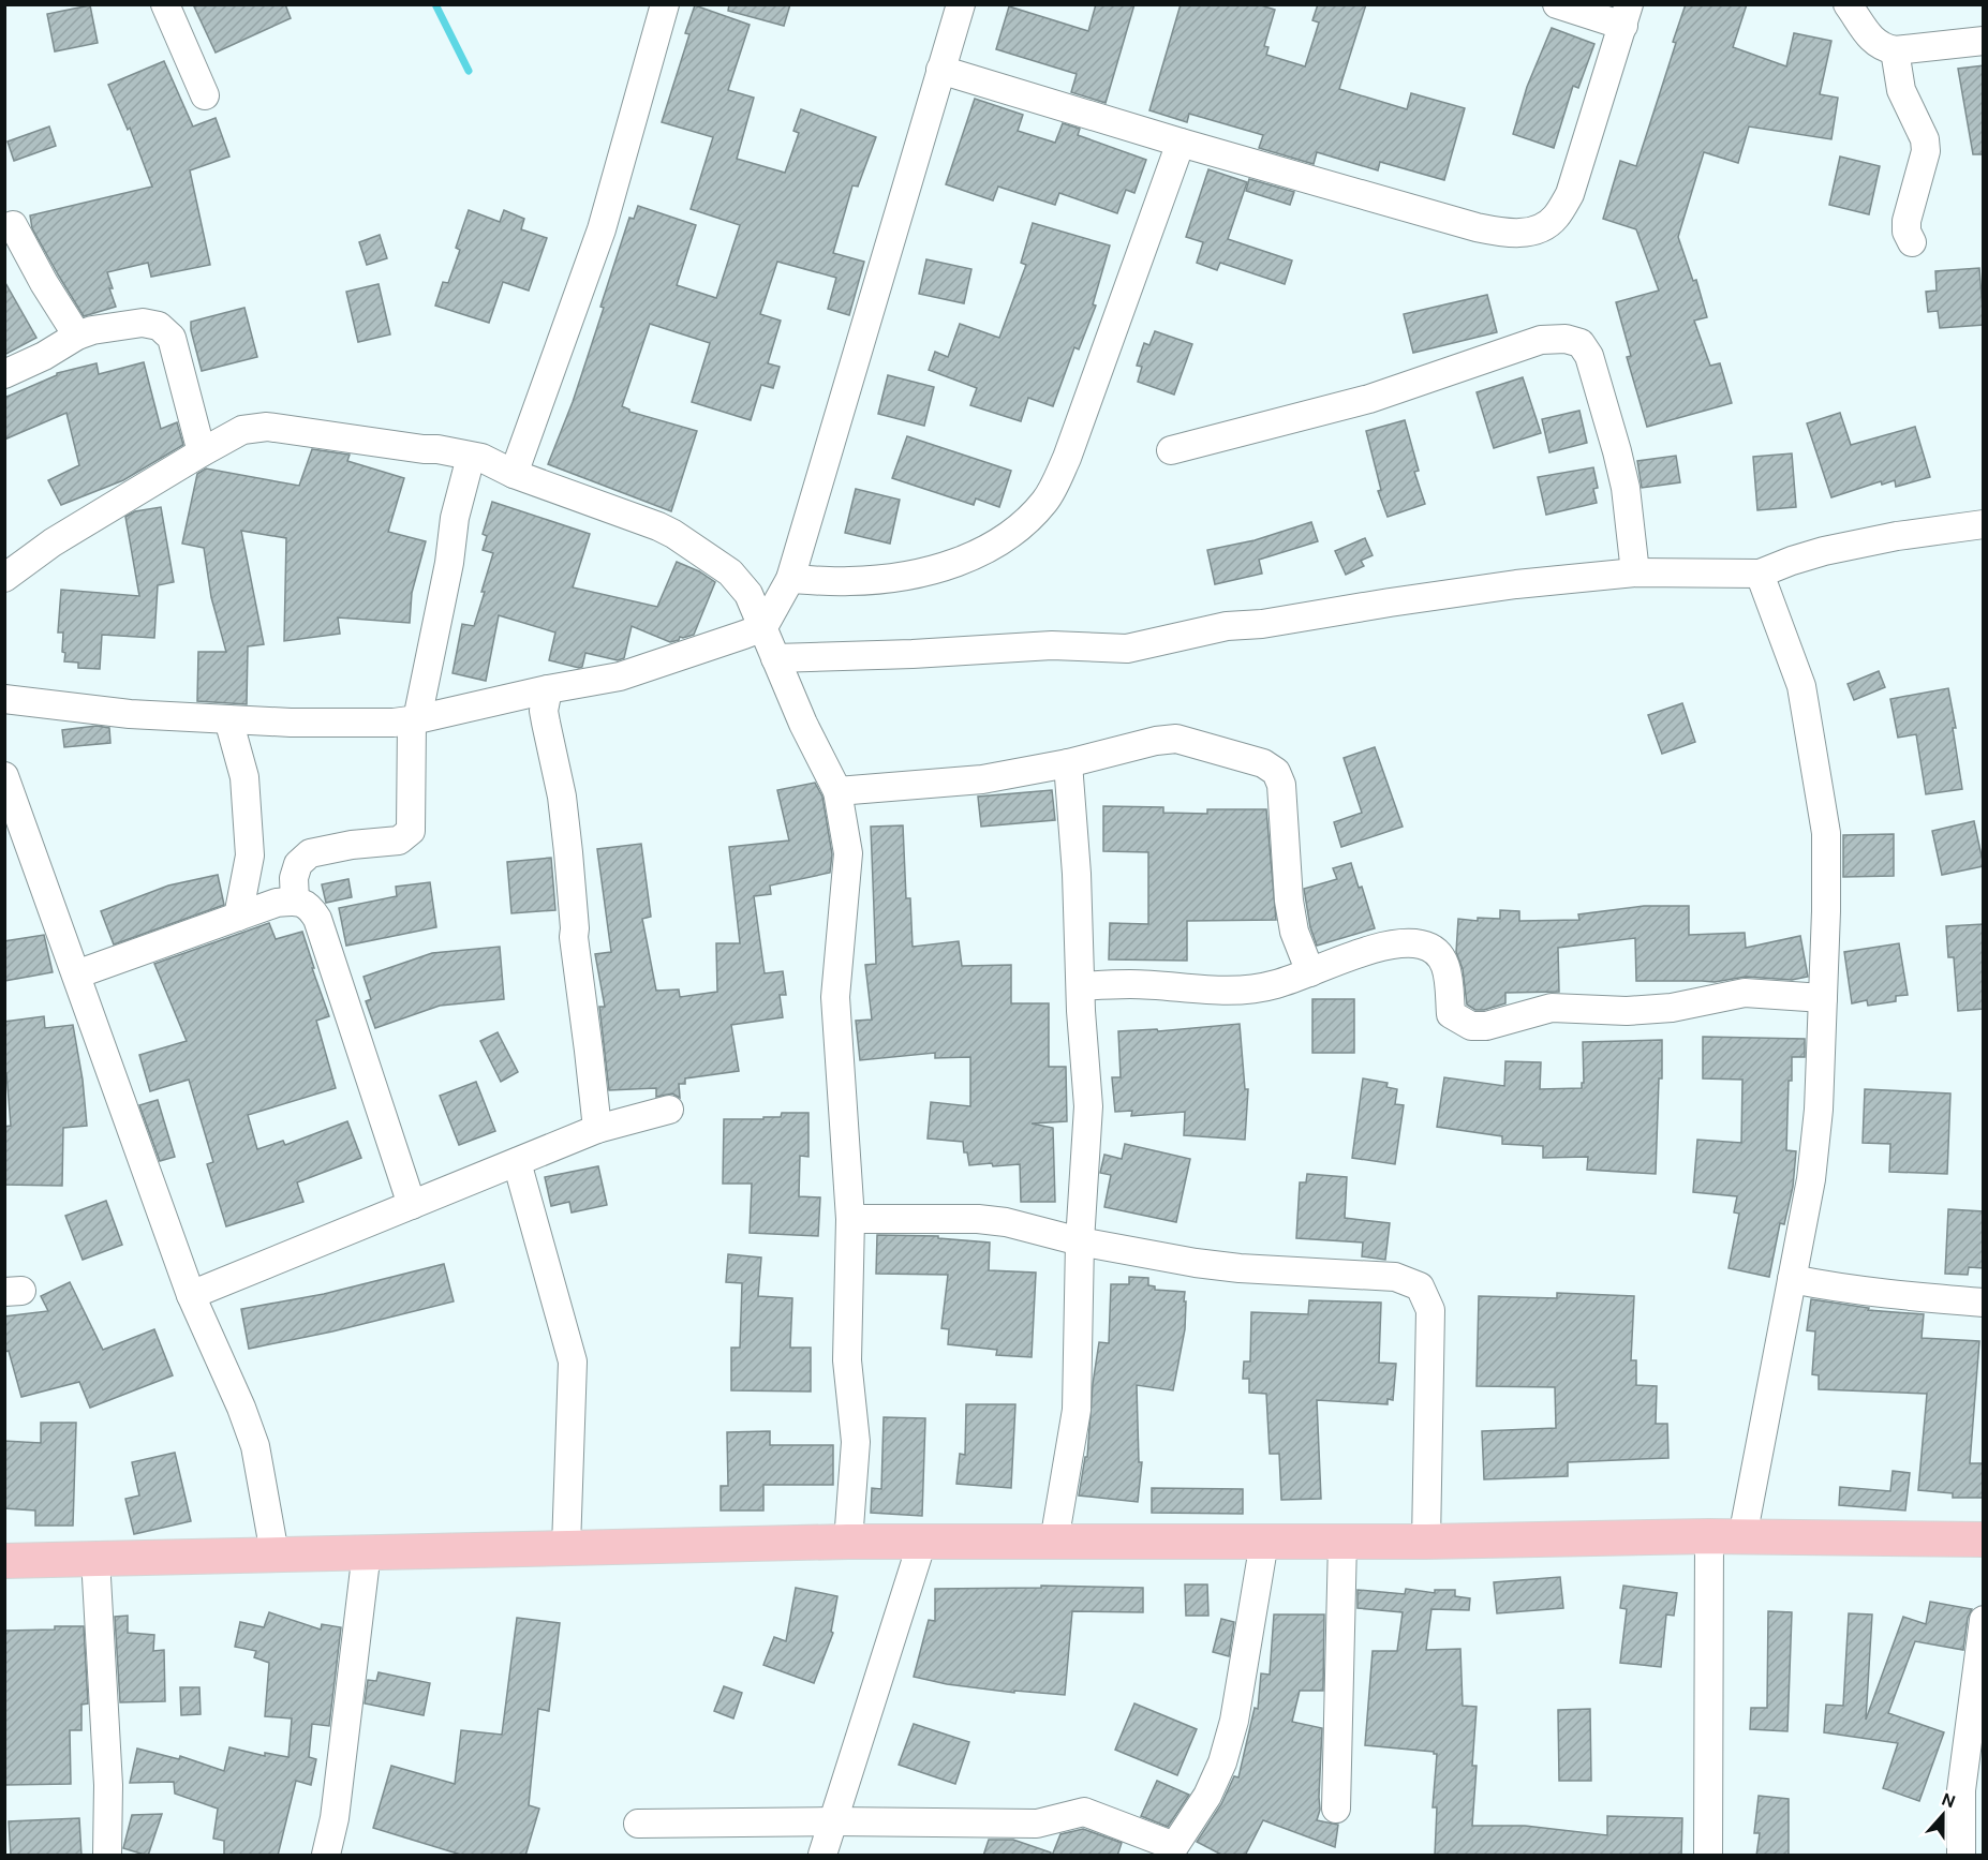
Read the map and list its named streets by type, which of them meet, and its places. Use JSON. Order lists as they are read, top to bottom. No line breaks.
{"north":"top"}
